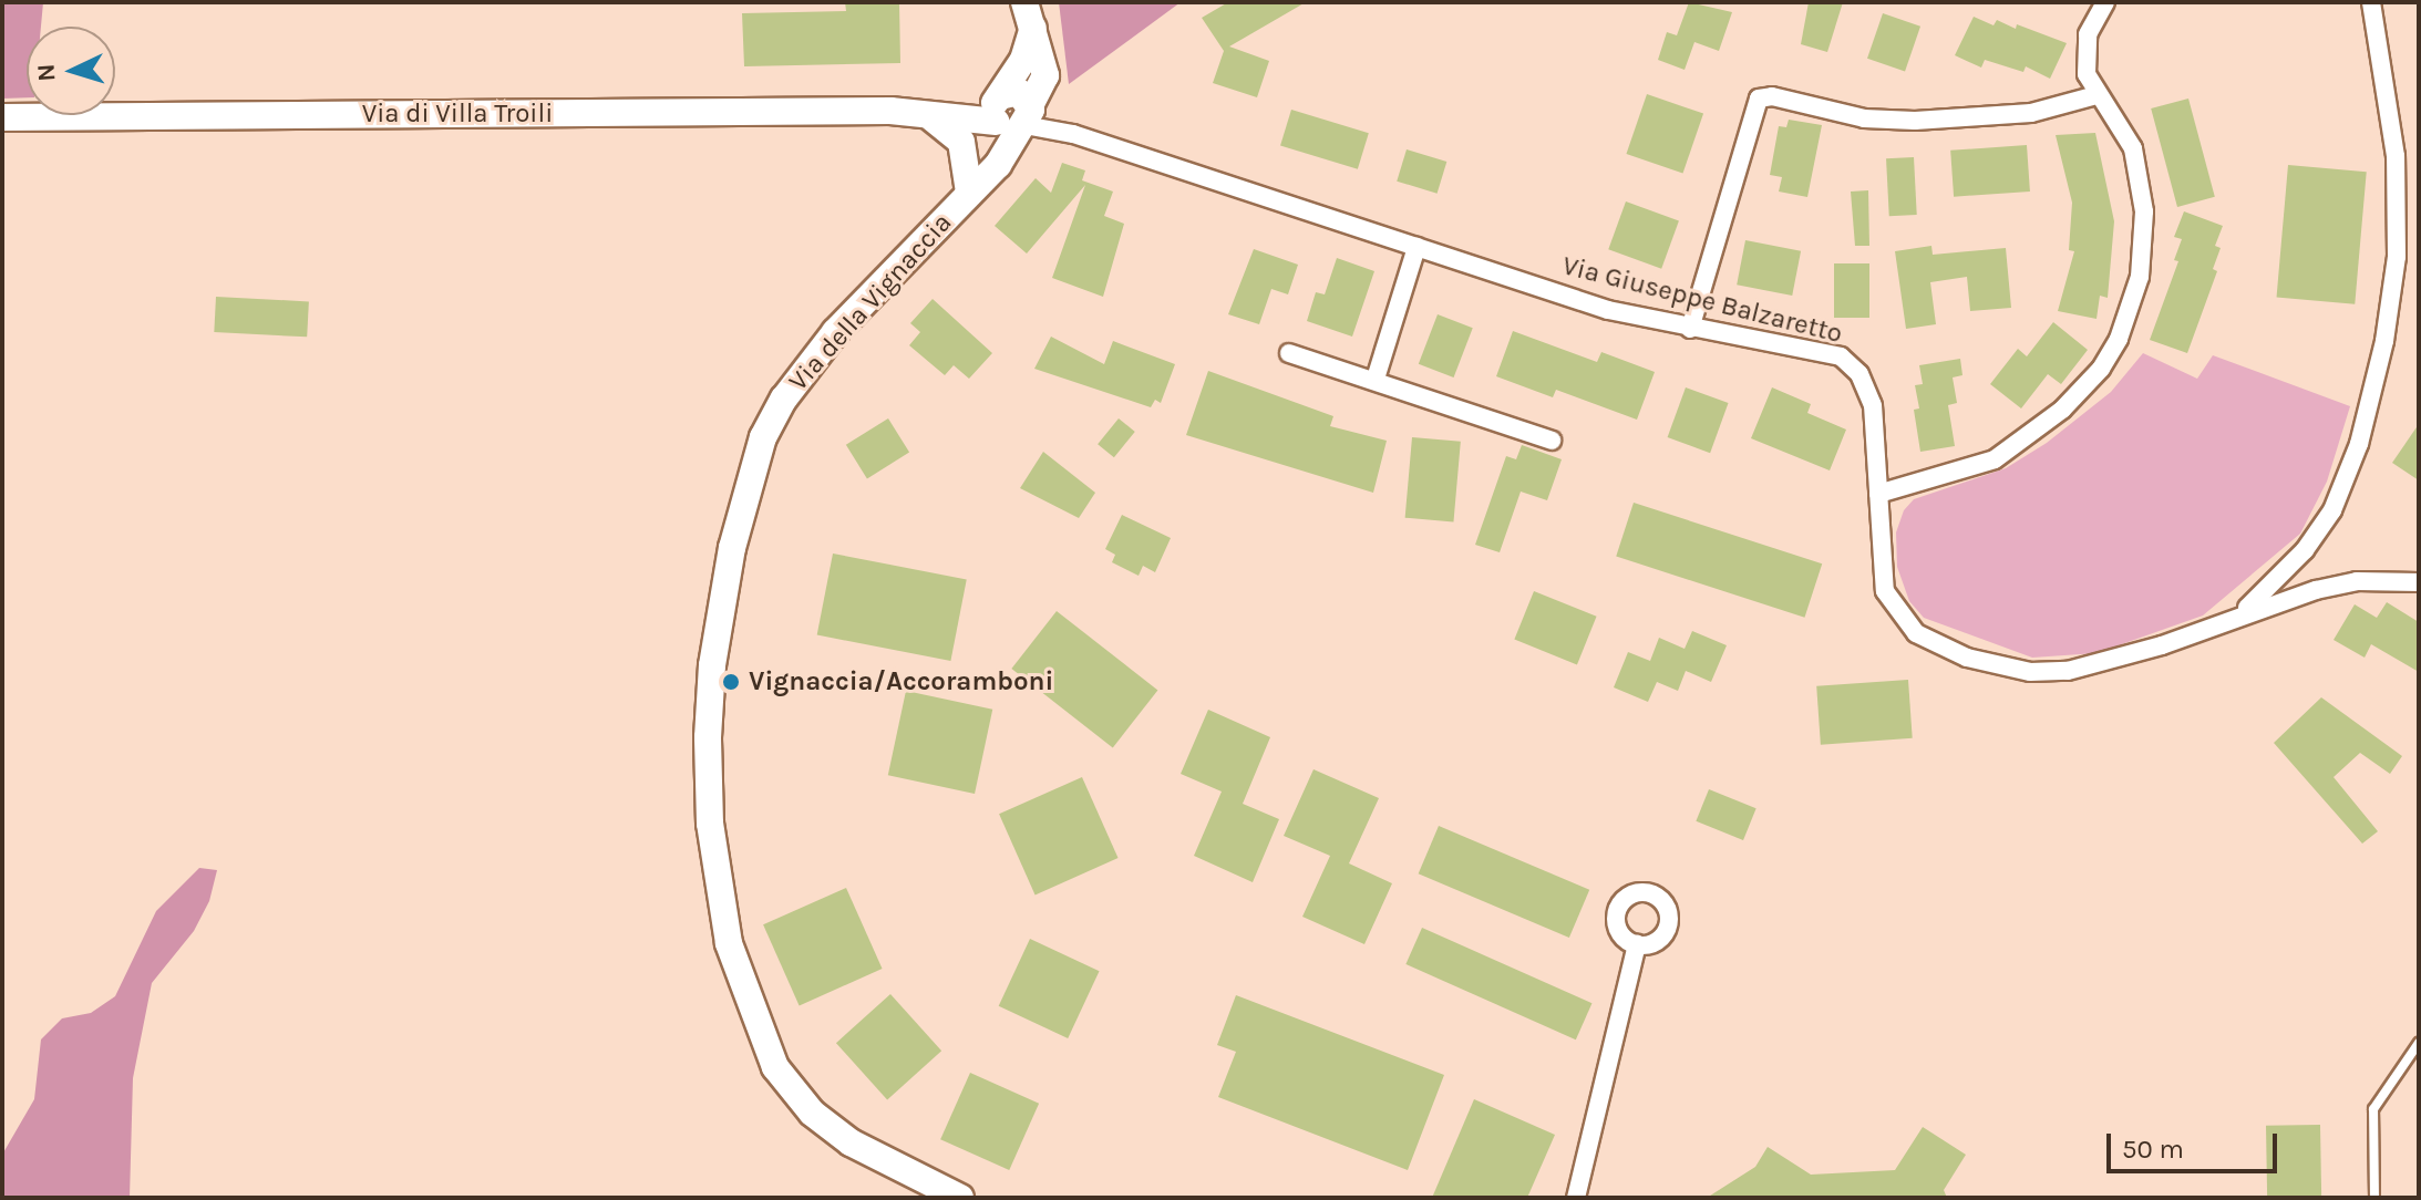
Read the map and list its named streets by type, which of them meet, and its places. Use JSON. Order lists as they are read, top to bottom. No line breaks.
{"streets":{"street":["Via di Villa Troili","Via Giuseppe Balzaretto","Via della Vignaccia"]},"crossings":[["Via di Villa Troili","Via Giuseppe Balzaretto"],["Via di Villa Troili","Via della Vignaccia"],["Via Giuseppe Balzaretto","Via della Vignaccia"]],"places":["Vignaccia/Accoramboni"],"scale_bar":"50 m","north":"left"}
